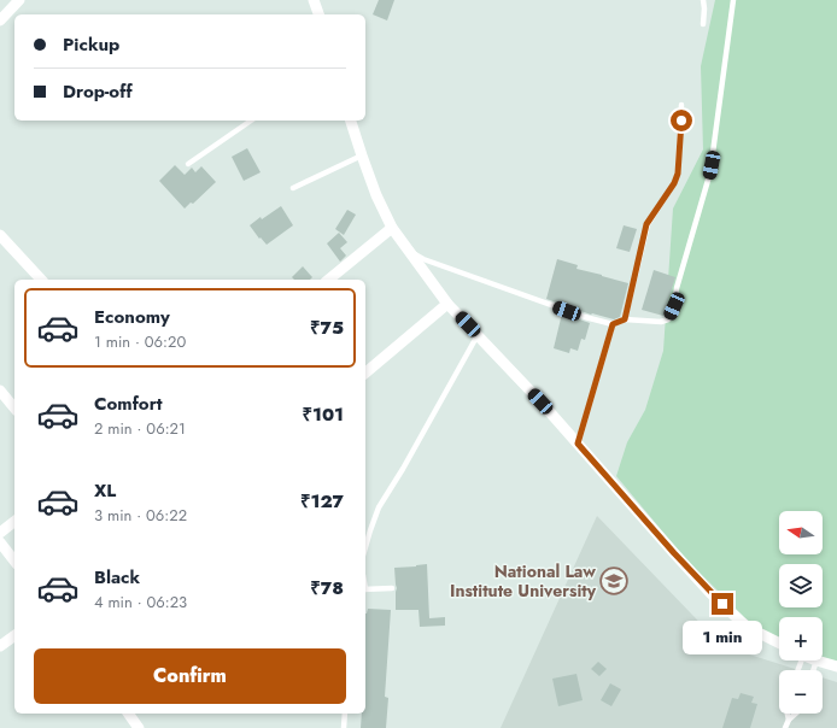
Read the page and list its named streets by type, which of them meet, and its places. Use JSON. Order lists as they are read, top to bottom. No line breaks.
{"places":{"school or university":["National Law Institute University"]},"north":"left","page":{"banner":["Pickup","Drop-off"],"list":[{"name":"Economy","note":"1 min · 06:20","value":"₹75"},{"name":"Comfort","note":"2 min · 06:21","value":"₹101"},{"name":"XL","note":"3 min · 06:22","value":"₹127"},{"name":"Black","note":"4 min · 06:23","value":"₹78"}],"map_buttons":["+","−"],"bubble":"1 min","buttons":"Confirm"}}
